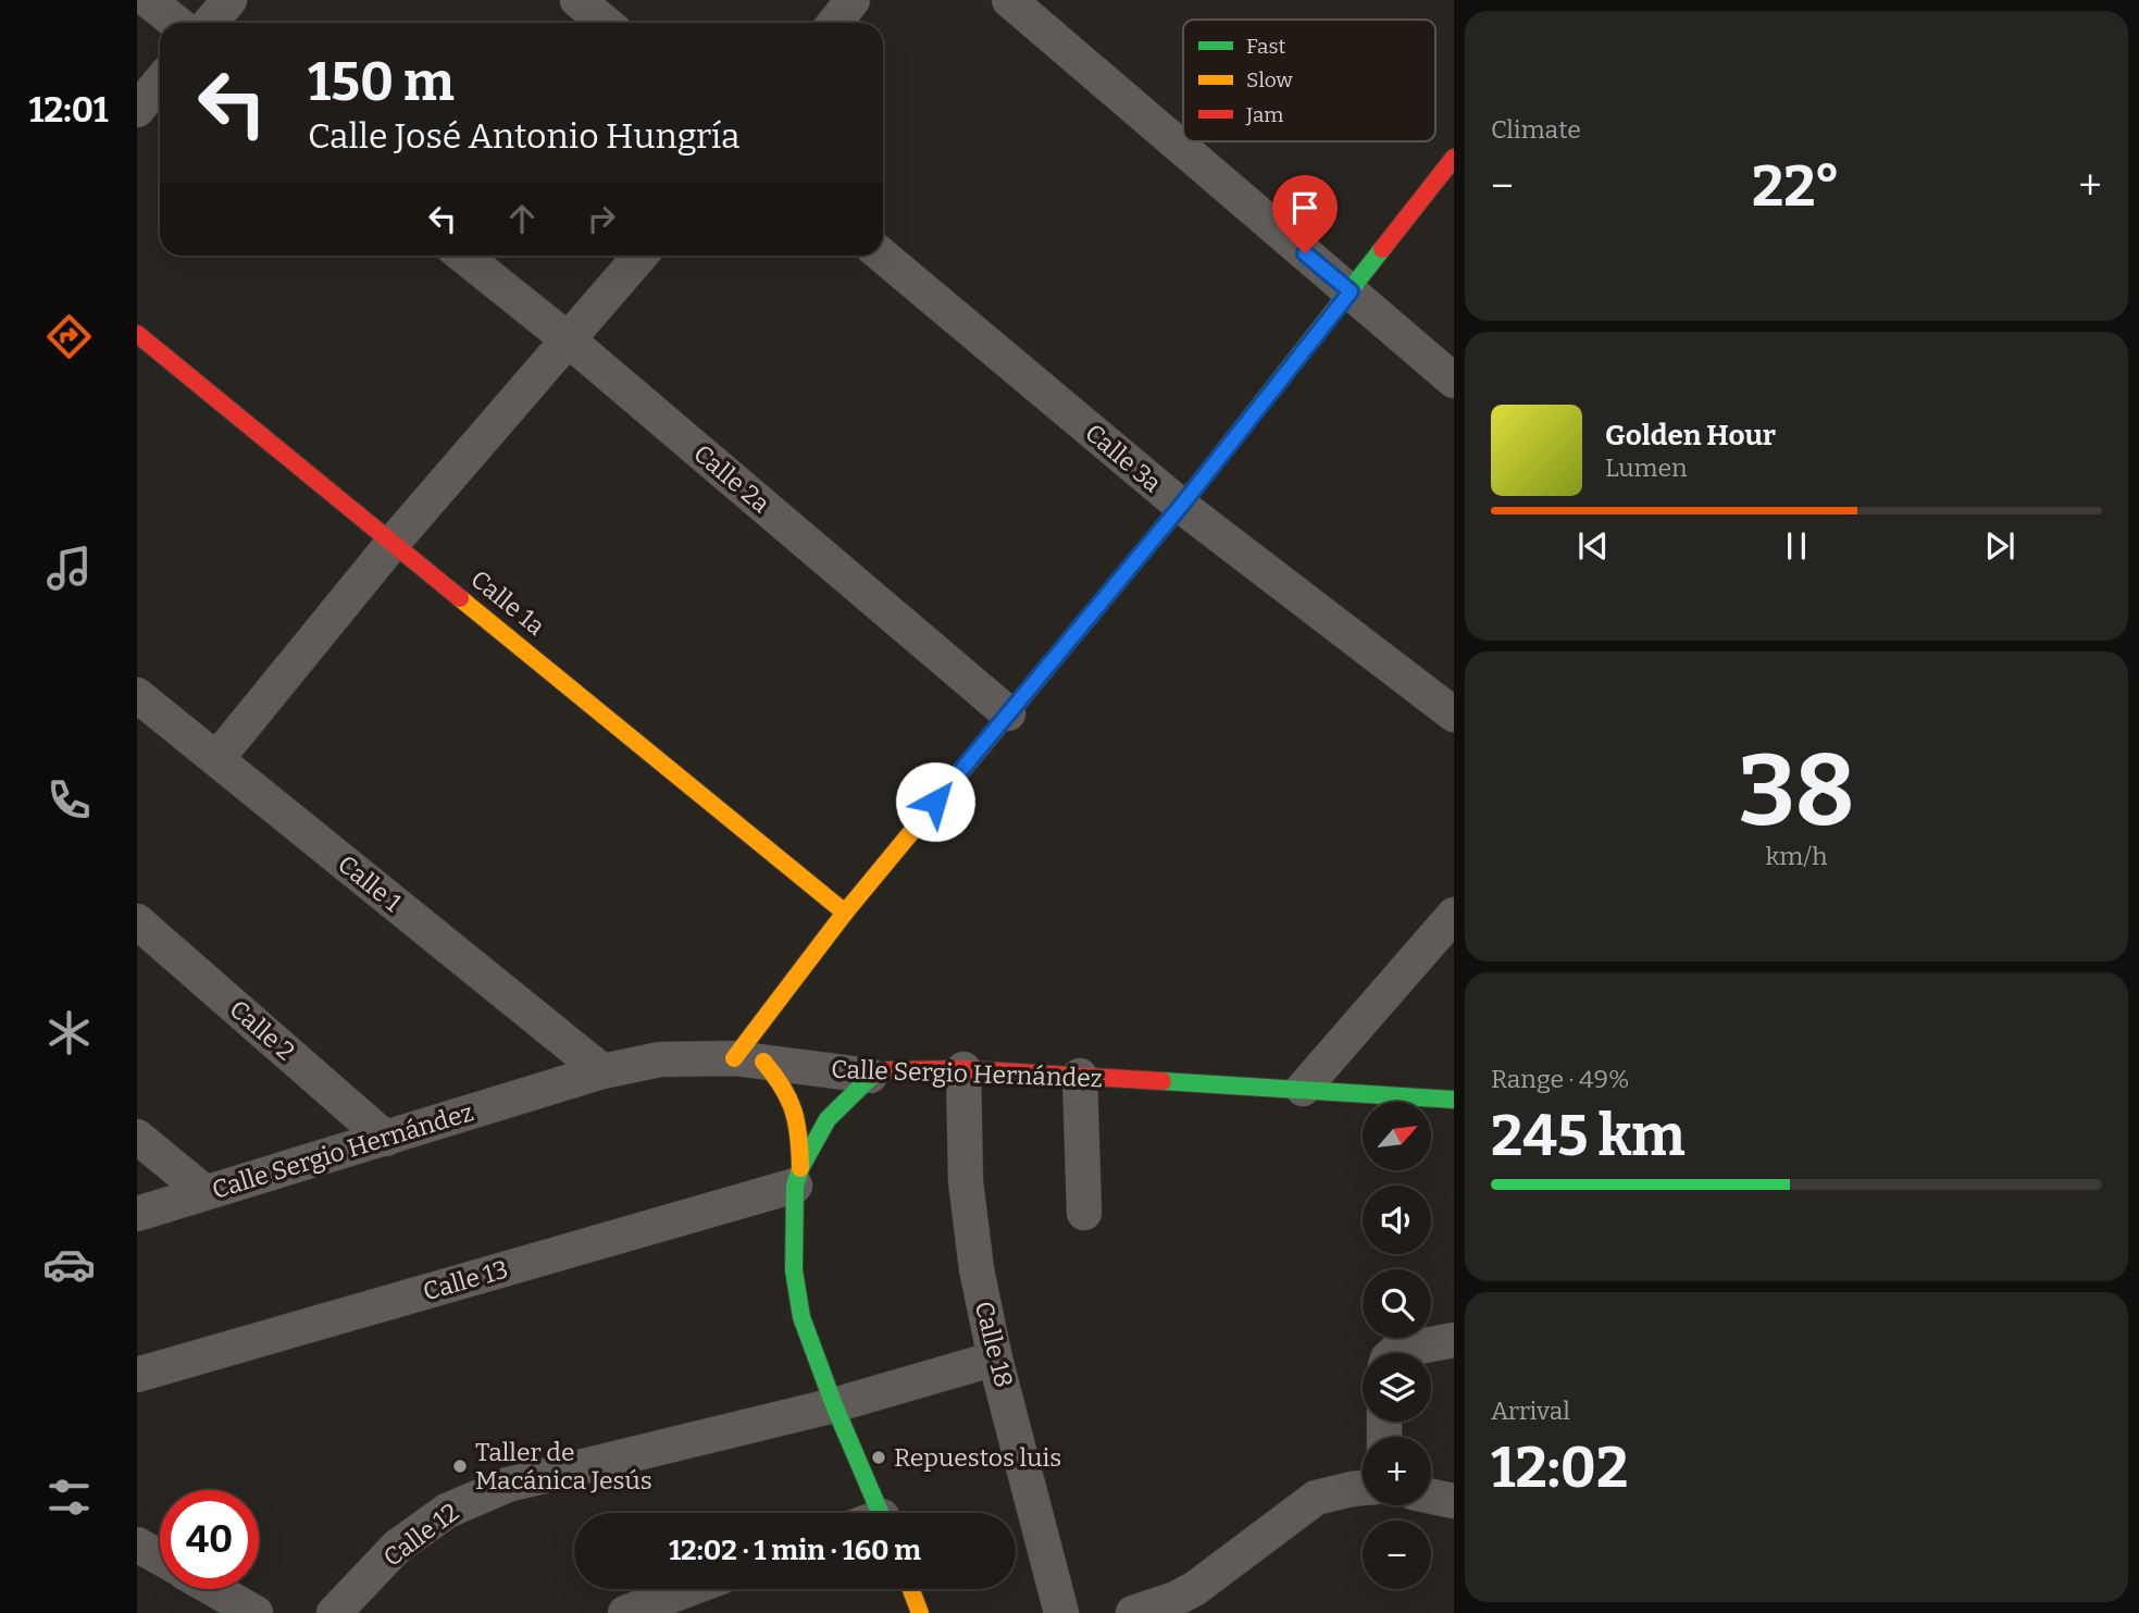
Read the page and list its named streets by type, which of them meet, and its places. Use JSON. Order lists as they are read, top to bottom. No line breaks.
{"streets":{"street":["Calle 3a","Calle 2a","Calle 1a","Calle 1","Calle 2","Calle Sergio Hernández","Calle 13","Calle 18","Calle 12"]},"crossings":[["Calle 1","Calle Sergio Hernández"],["Calle 2","Calle Sergio Hernández"],["Calle Sergio Hernández","Calle 18"],["Calle 18","Calle 12"]],"places":["Repuestos luis","Taller de Macánica Jesús"],"legend":["Fast","Slow","Jam"],"north":"top right","page":{"tabs":"12:01","tile":["Climate",["38","km/h"],["Range · 49%","245 km"],["Arrival","12:02"]],"turn":["150 m","Calle José Antonio Hungría"],"heat":["−","22°","+"],"song":["Golden Hour","Lumen"],"map_buttons":["+","−"],"limit":"40","trip":"12:02 · 1 min · 160 m"}}
